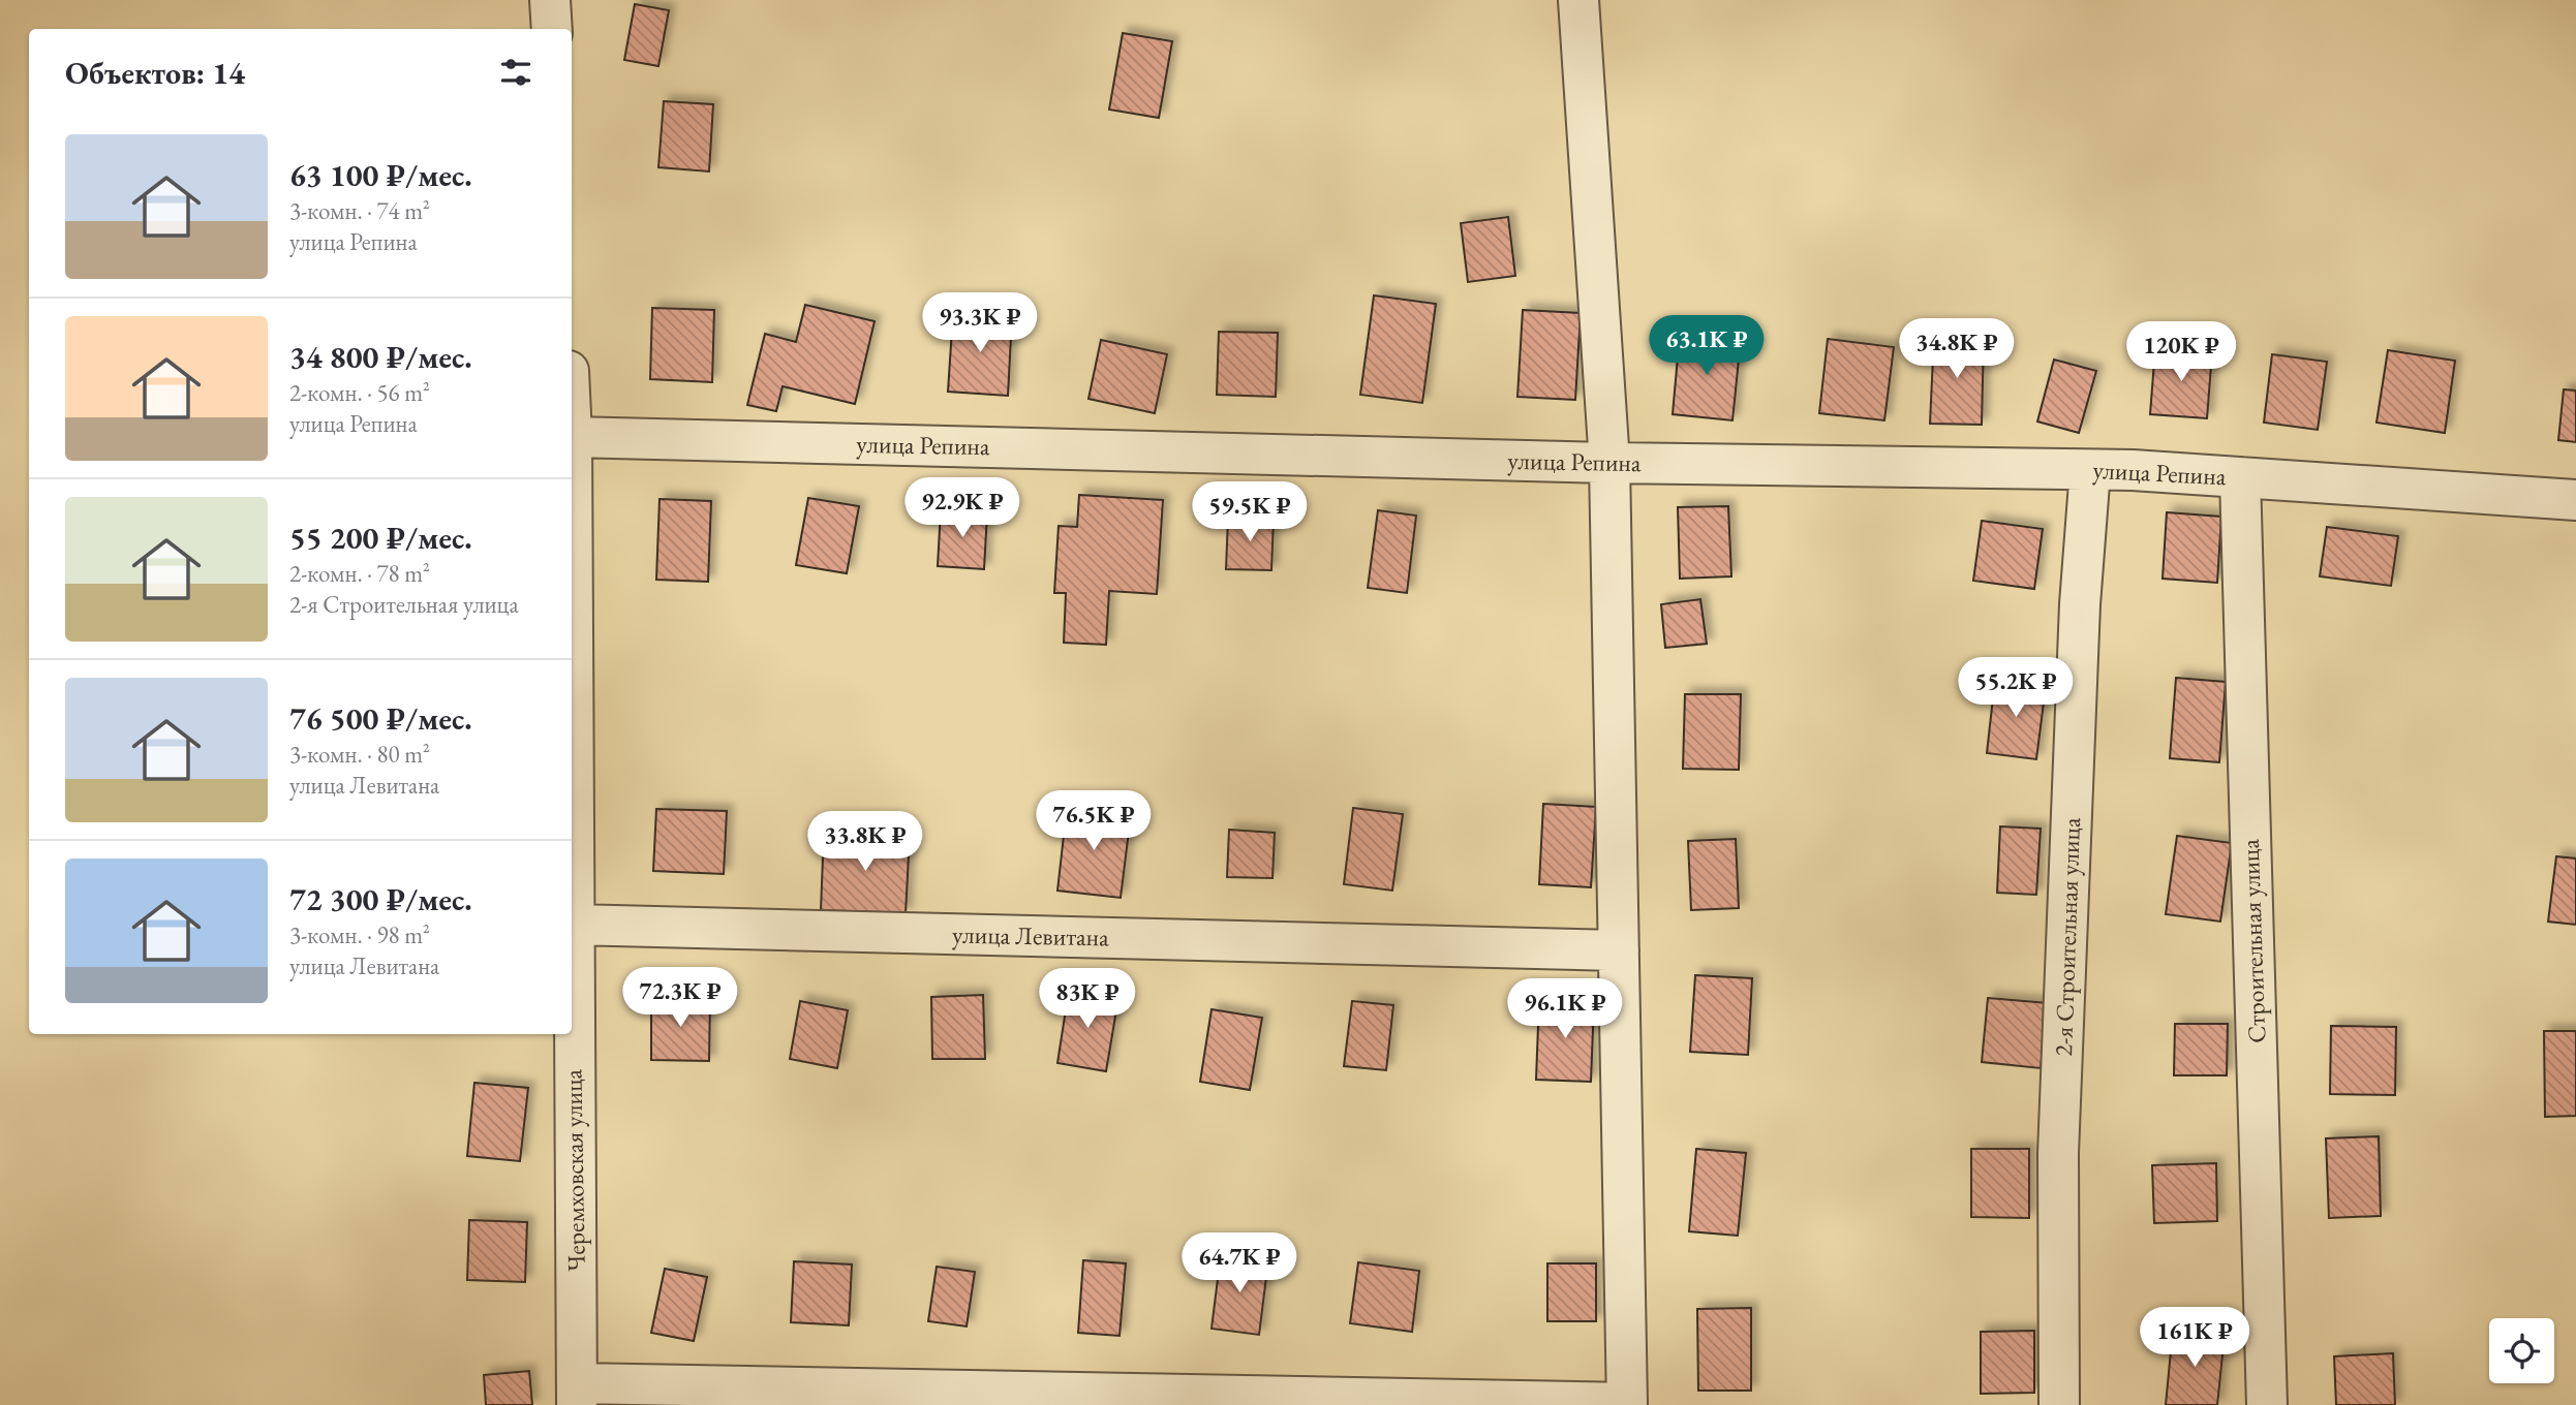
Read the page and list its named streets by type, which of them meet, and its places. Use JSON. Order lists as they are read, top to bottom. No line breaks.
{"streets":{"street":["улица Репина","улица Левитана","2-я Строительная улица","Строительная улица","Черемховская улица"]},"crossings":[["улица Репина","2-я Строительная улица"],["улица Репина","Строительная улица"],["улица Репина","Черемховская улица"],["улица Левитана","Черемховская улица"]],"page":{"heading":"Объектов: 14","list":[{"name":"63 100 ₽/мес.","note":"3-комн. · 74 m² · улица Репина"},{"name":"34 800 ₽/мес.","note":"2-комн. · 56 m² · улица Репина"},{"name":"55 200 ₽/мес.","note":"2-комн. · 78 m² · 2-я Строительная улица"},{"name":"76 500 ₽/мес.","note":"3-комн. · 80 m² · улица Левитана"},{"name":"72 300 ₽/мес.","note":"3-комн. · 98 m² · улица Левитана"}],"price":["93.3K ₽","63.1K ₽","34.8K ₽","120K ₽","92.9K ₽","59.5K ₽","55.2K ₽","76.5K ₽","33.8K ₽","72.3K ₽","83K ₽","96.1K ₽","64.7K ₽","161K ₽"]}}
